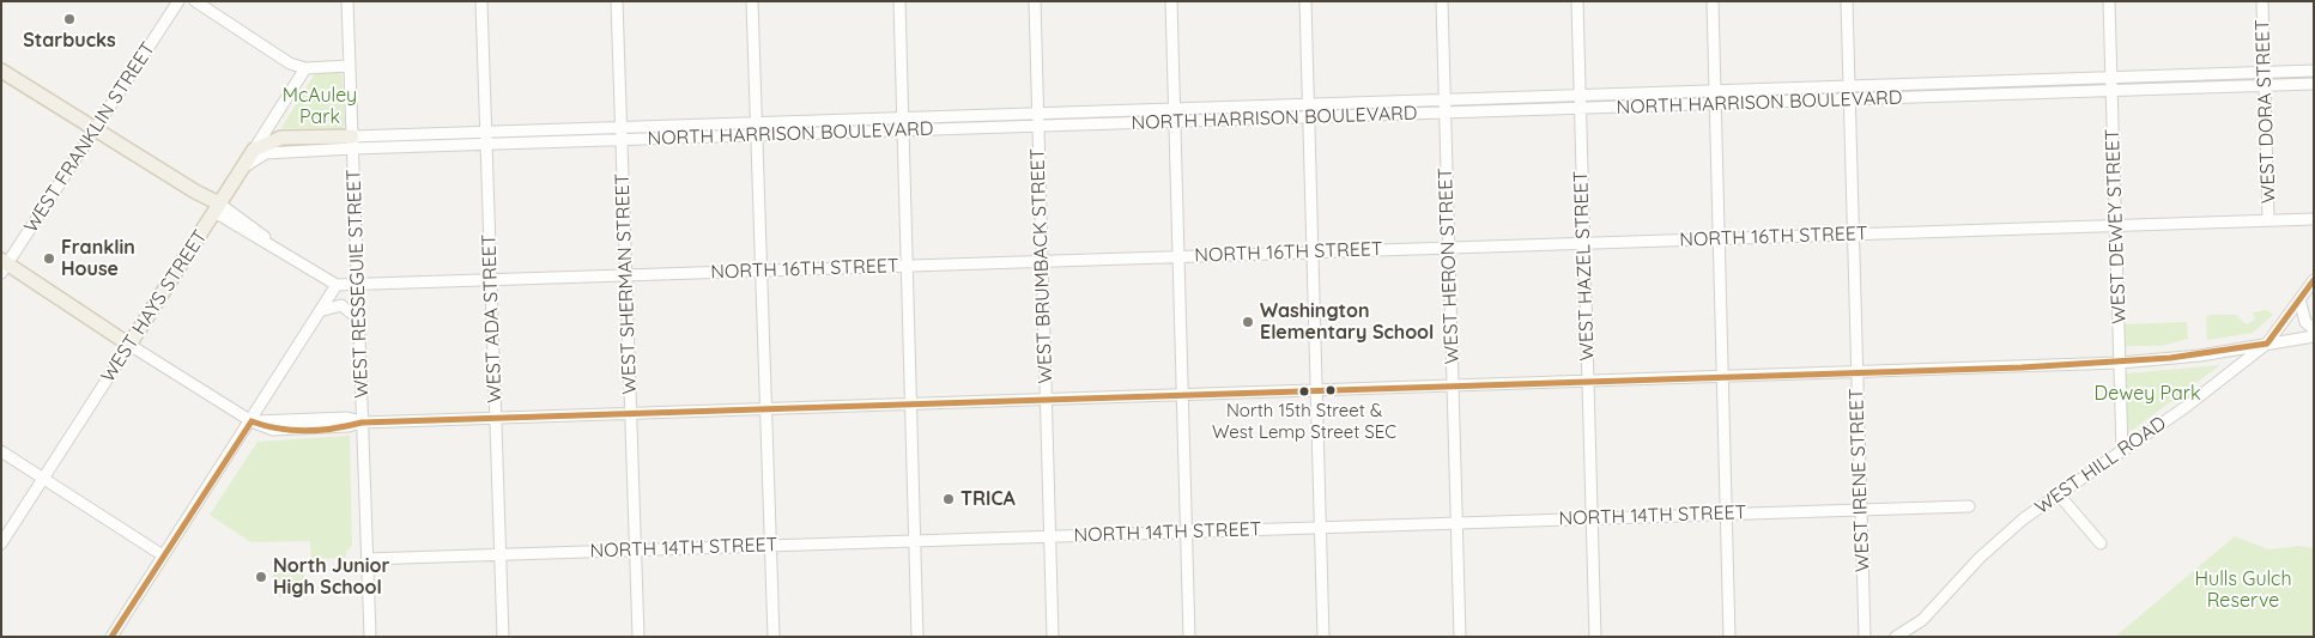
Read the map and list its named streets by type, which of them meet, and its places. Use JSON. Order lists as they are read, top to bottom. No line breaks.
{"streets":{"main road":["NORTH HARRISON BOULEVARD","WEST HAYS STREET"],"street":["WEST DORA STREET","WEST FRANKLIN STREET","WEST DEWEY STREET","NORTH 16TH STREET","WEST BRUMBACK STREET","WEST HERON STREET","WEST HAZEL STREET","WEST RESSEGUIE STREET","WEST SHERMAN STREET","WEST ADA STREET","WEST HILL ROAD","WEST IRENE STREET","NORTH 14TH STREET"]},"crossings":[["NORTH HARRISON BOULEVARD","WEST DORA STREET"],["NORTH HARRISON BOULEVARD","WEST DEWEY STREET"],["NORTH HARRISON BOULEVARD","WEST BRUMBACK STREET"],["NORTH HARRISON BOULEVARD","WEST HERON STREET"],["NORTH HARRISON BOULEVARD","WEST HAZEL STREET"],["NORTH HARRISON BOULEVARD","WEST RESSEGUIE STREET"],["NORTH HARRISON BOULEVARD","WEST SHERMAN STREET"],["NORTH HARRISON BOULEVARD","WEST HAYS STREET"],["NORTH HARRISON BOULEVARD","WEST ADA STREET"],["NORTH HARRISON BOULEVARD","WEST IRENE STREET"],["WEST DORA STREET","NORTH 16TH STREET"],["WEST DEWEY STREET","NORTH 16TH STREET"],["WEST DEWEY STREET","WEST HILL ROAD"],["NORTH 16TH STREET","WEST BRUMBACK STREET"],["NORTH 16TH STREET","WEST HERON STREET"],["NORTH 16TH STREET","WEST HAZEL STREET"],["NORTH 16TH STREET","WEST RESSEGUIE STREET"],["NORTH 16TH STREET","WEST SHERMAN STREET"],["NORTH 16TH STREET","WEST ADA STREET"],["NORTH 16TH STREET","WEST IRENE STREET"],["WEST BRUMBACK STREET","NORTH 14TH STREET"],["WEST HERON STREET","NORTH 14TH STREET"],["WEST HAZEL STREET","NORTH 14TH STREET"],["WEST RESSEGUIE STREET","NORTH 14TH STREET"],["WEST SHERMAN STREET","NORTH 14TH STREET"],["WEST ADA STREET","NORTH 14TH STREET"],["WEST IRENE STREET","NORTH 14TH STREET"]],"parks":["McAuley Park","Dewey Park","Hulls Gulch Reserve"],"places":["Starbucks","Franklin House","Washington Elementary School","North 15th Street & West Lemp Street SEC","TRICA","North Junior High School"]}
